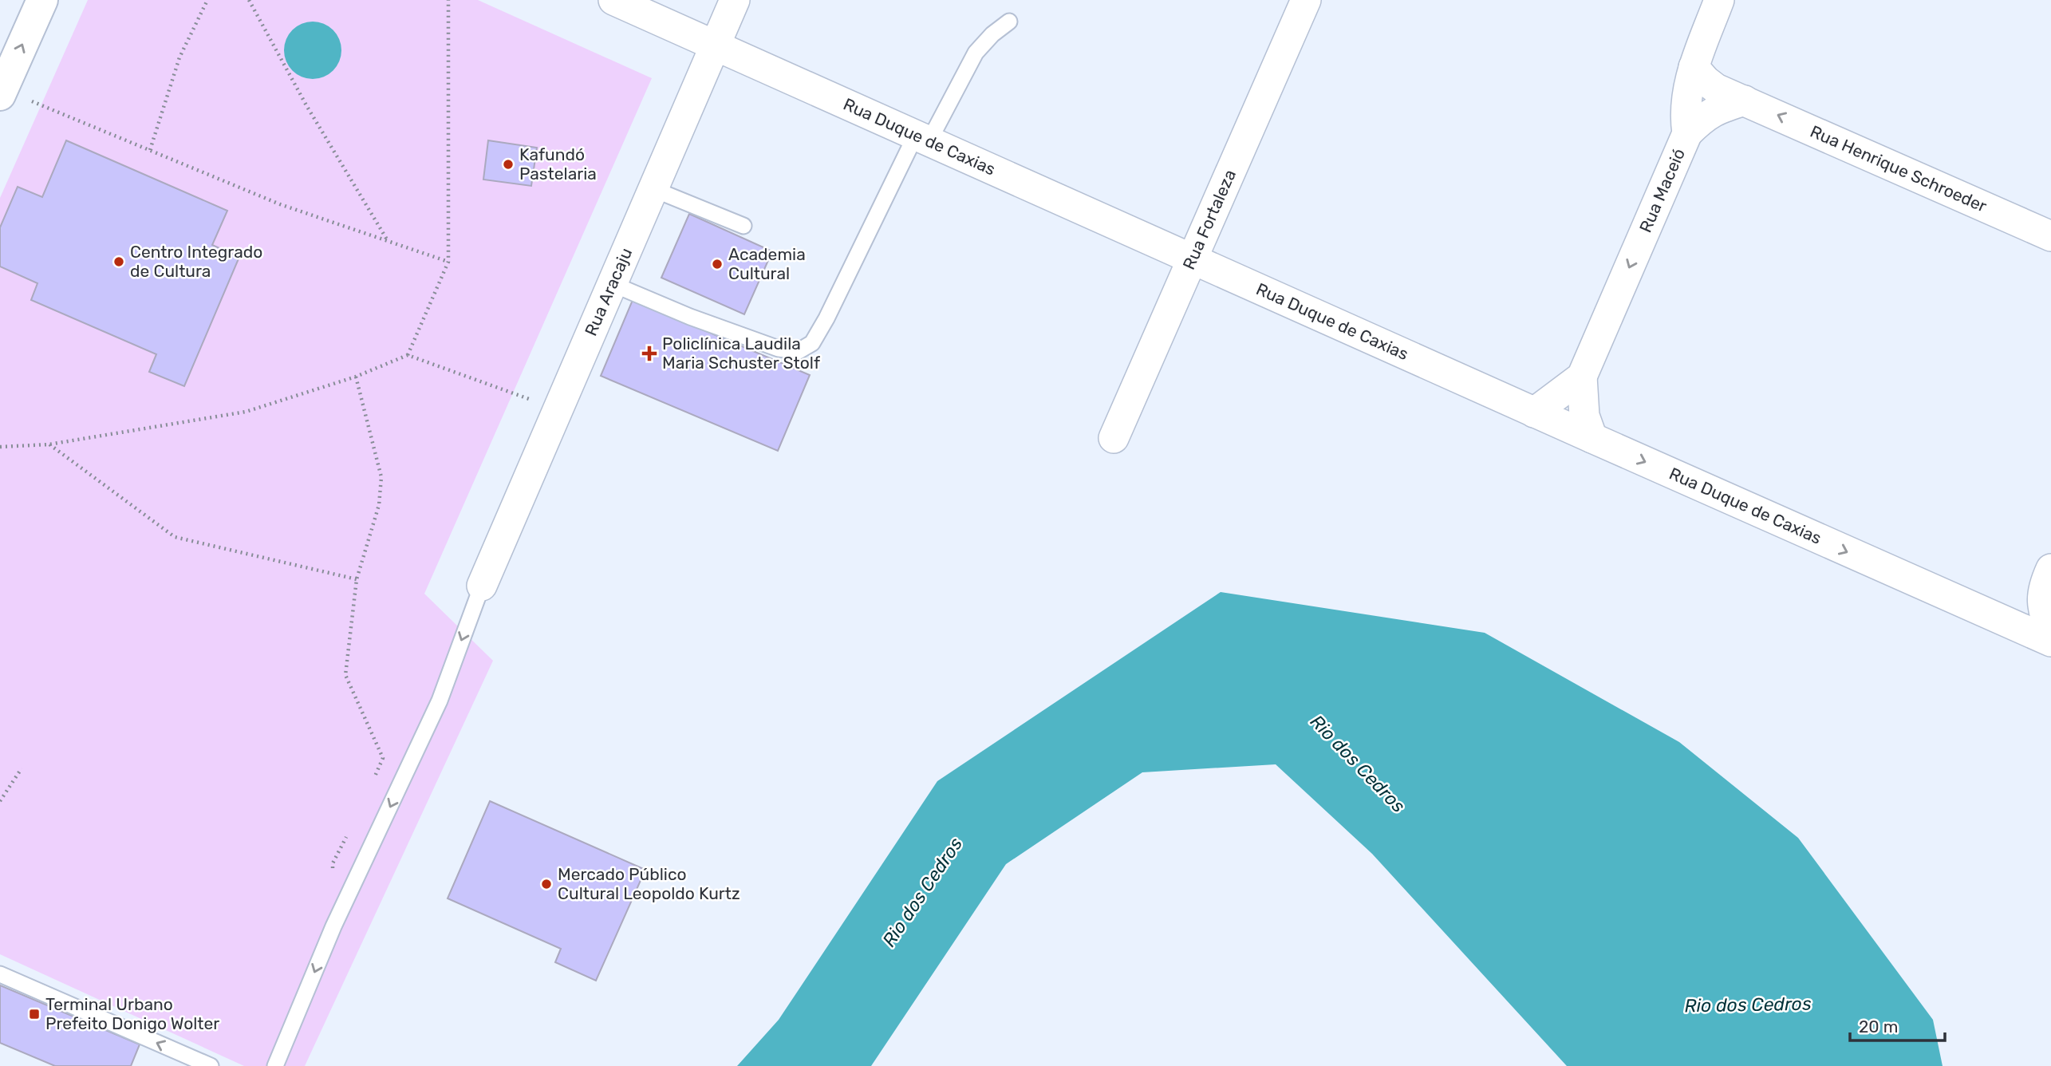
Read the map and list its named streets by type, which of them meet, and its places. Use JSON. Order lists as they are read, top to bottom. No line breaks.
{"streets":{"street":["Rua Duque de Caxias","Rua Henrique Schroeder","Rua Maceió","Rua Fortaleza","Rua Aracaju"]},"crossings":[["Rua Duque de Caxias","Rua Maceió"],["Rua Duque de Caxias","Rua Fortaleza"],["Rua Duque de Caxias","Rua Aracaju"],["Rua Henrique Schroeder","Rua Maceió"]],"one_way":["Rua Henrique Schroeder","Rua Maceió"],"water":["Rio dos Cedros"],"places":{"other":["Kafundó Pastelaria","Centro Integrado de Cultura","Academia Cultural","Mercado Público Cultural Leopoldo Kurtz"],"health":["Policlínica Laudila Maria Schuster Stolf"],"transit":["Terminal Urbano Prefeito Donigo Wolter"]},"scale_bar":"20 m"}
